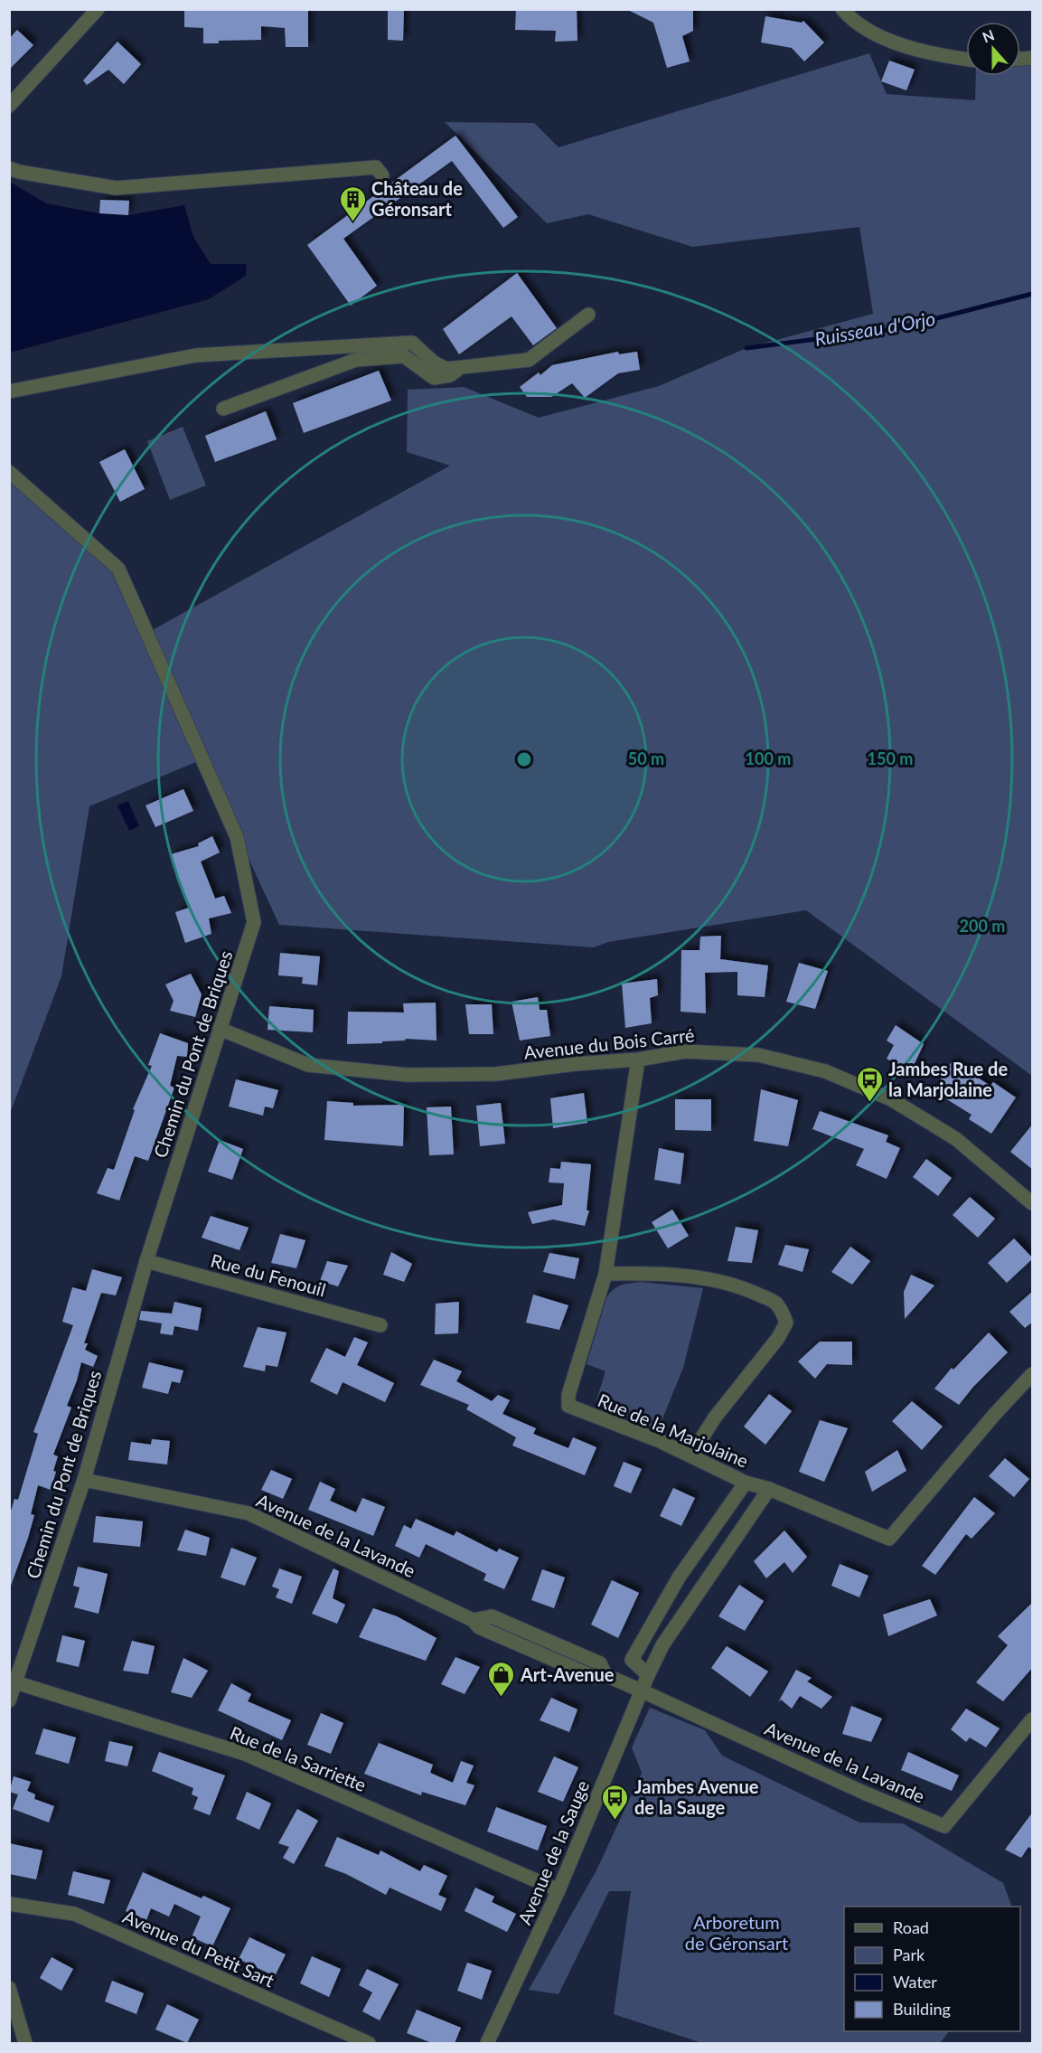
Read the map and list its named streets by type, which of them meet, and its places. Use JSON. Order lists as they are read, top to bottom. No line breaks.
{"streets":{"street":["Avenue du Bois Carré","Chemin du Pont de Briques","Rue du Fenouil","Rue de la Marjolaine","Avenue de la Lavande","Rue de la Sarriette","Avenue de la Sauge","Avenue du Petit Sart"]},"crossings":[["Avenue du Bois Carré","Chemin du Pont de Briques"],["Avenue du Bois Carré","Rue de la Marjolaine"],["Chemin du Pont de Briques","Rue du Fenouil"],["Chemin du Pont de Briques","Avenue de la Lavande"],["Chemin du Pont de Briques","Rue de la Sarriette"],["Rue de la Marjolaine","Avenue de la Sauge"],["Avenue de la Lavande","Avenue de la Sauge"],["Rue de la Sarriette","Avenue de la Sauge"]],"water":["Ruisseau d'Orjo"],"parks":["Arboretum de Géronsart"],"places":{"building":["Château de Géronsart"],"bus stop":["Jambes Rue de la Marjolaine","Jambes Avenue de la Sauge"],"shop":["Art-Avenue"]},"legend":["Road","Park","Water","Building"],"north":"top","rings":["50 m","100 m","150 m","200 m"]}
